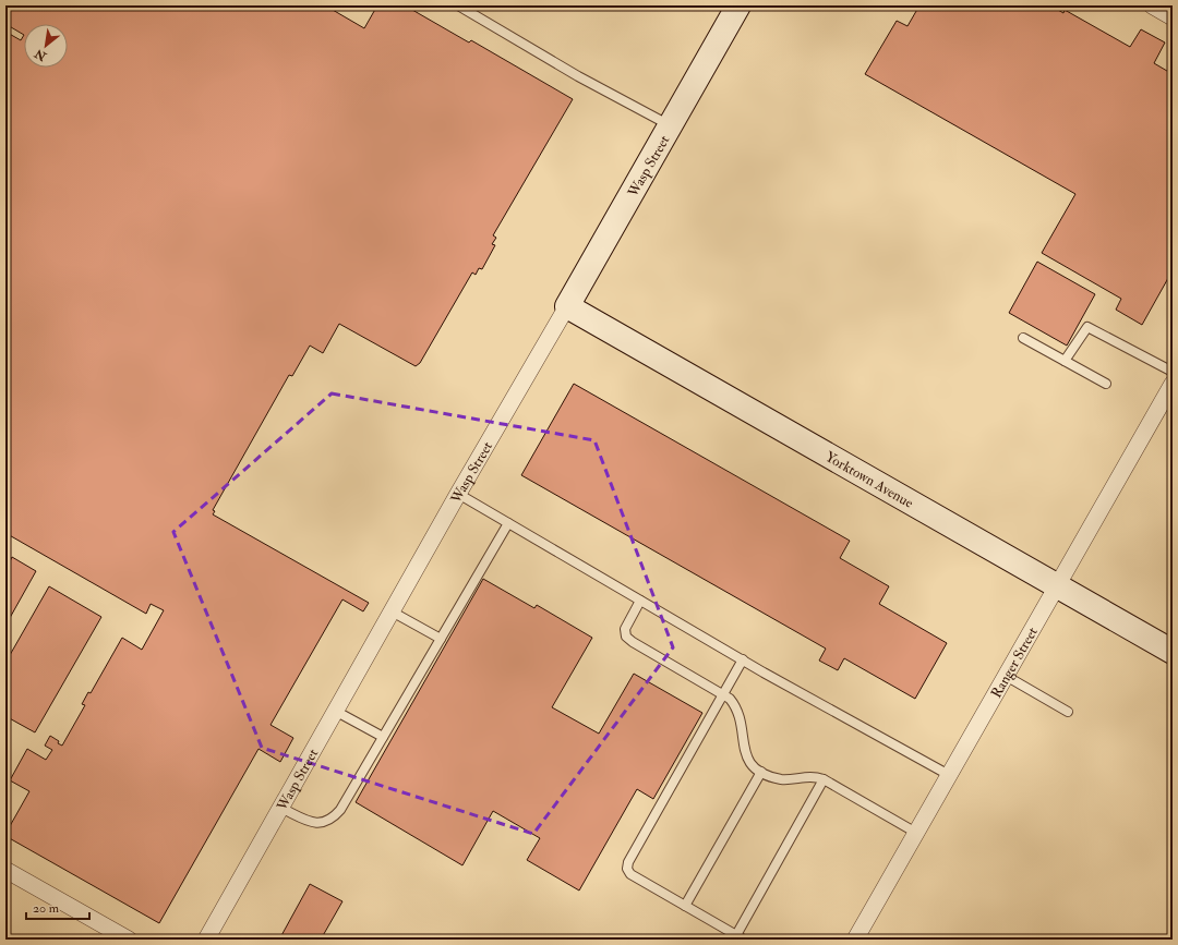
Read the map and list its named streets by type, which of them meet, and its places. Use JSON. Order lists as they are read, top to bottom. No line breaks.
{"streets":{"main road":["Wasp Street","Yorktown Avenue"],"street":["Ranger Street"]},"crossings":[["Wasp Street","Yorktown Avenue"],["Yorktown Avenue","Ranger Street"]],"scale_bar":"20 m","north":"bottom left"}
